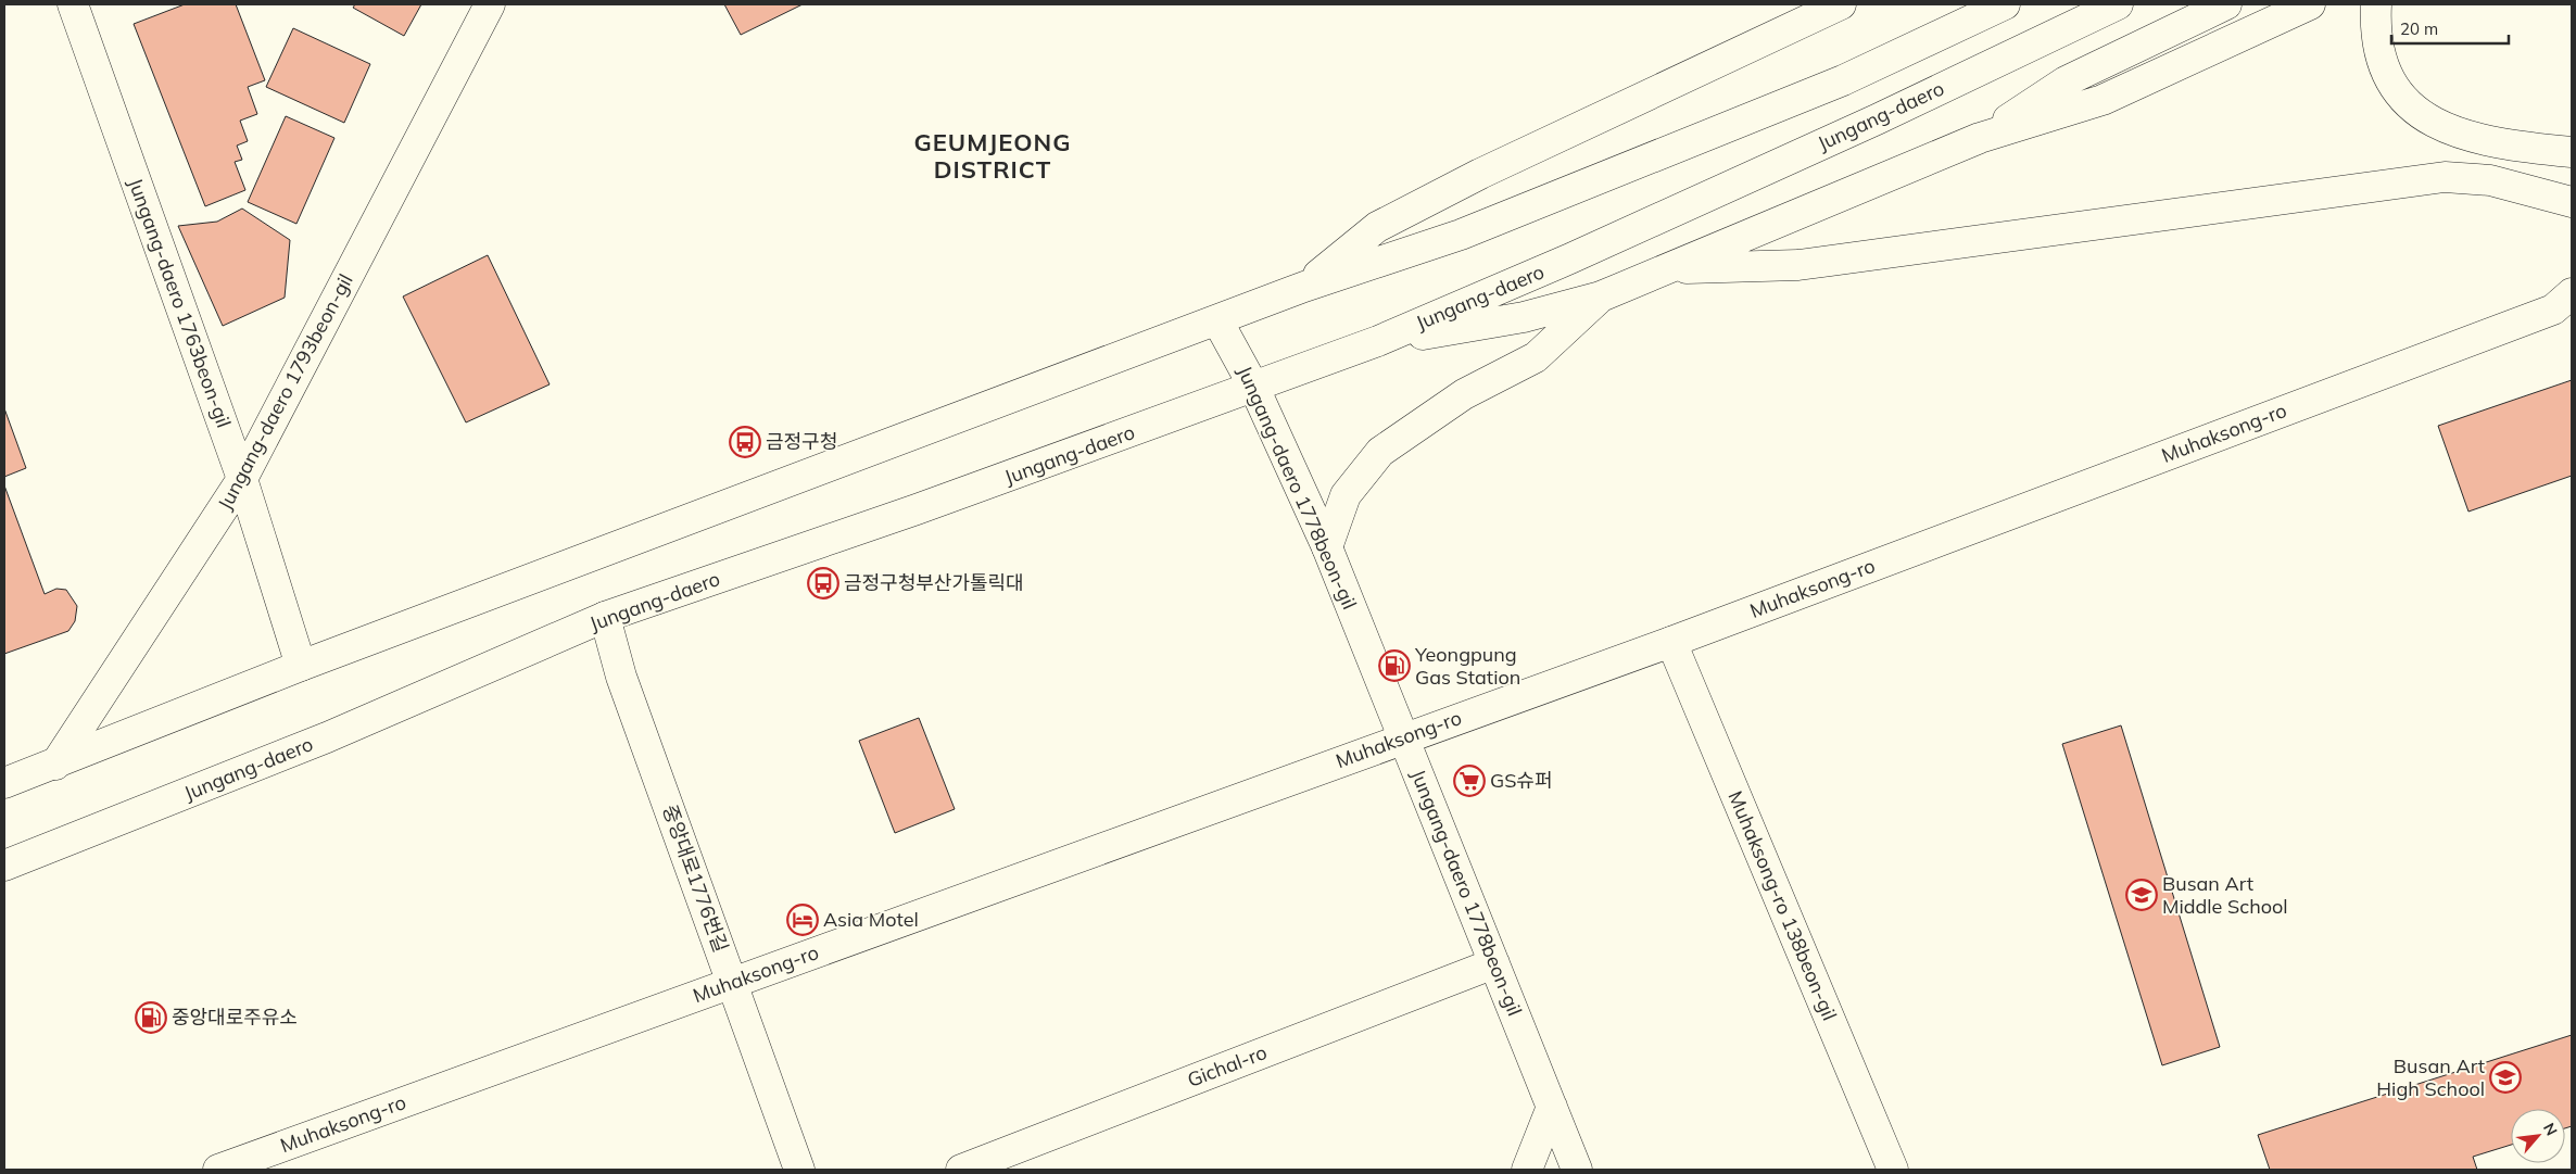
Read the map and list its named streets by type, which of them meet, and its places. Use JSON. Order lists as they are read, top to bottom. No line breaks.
{"streets":{"main road":["Jungang-daero","Jungang-daero 1763beon-gil","Jungang-daero 1793beon-gil","Muhaksong-ro","Jungang-daero 1778beon-gil","중앙대로1776번길","Muhaksong-ro 138beon-gil","Gichal-ro"]},"crossings":[["Jungang-daero","Jungang-daero 1778beon-gil"],["Jungang-daero","중앙대로1776번길"],["Jungang-daero 1763beon-gil","Jungang-daero 1793beon-gil"],["Muhaksong-ro","Jungang-daero 1778beon-gil"],["Muhaksong-ro","중앙대로1776번길"],["Muhaksong-ro","Muhaksong-ro 138beon-gil"],["Jungang-daero 1778beon-gil","Gichal-ro"]],"districts":["GEUMJEONG DISTRICT"],"places":{"bus stop":["금정구청","금정구청부산가톨릭대"],"fuel station":["Yeongpung Gas Station","중앙대로주유소"],"supermarket":["GS슈퍼"],"school or university":["Busan Art Middle School","Busan Art High School"],"hotel":["Asia Motel"]},"scale_bar":"20 m","north":"top right"}
